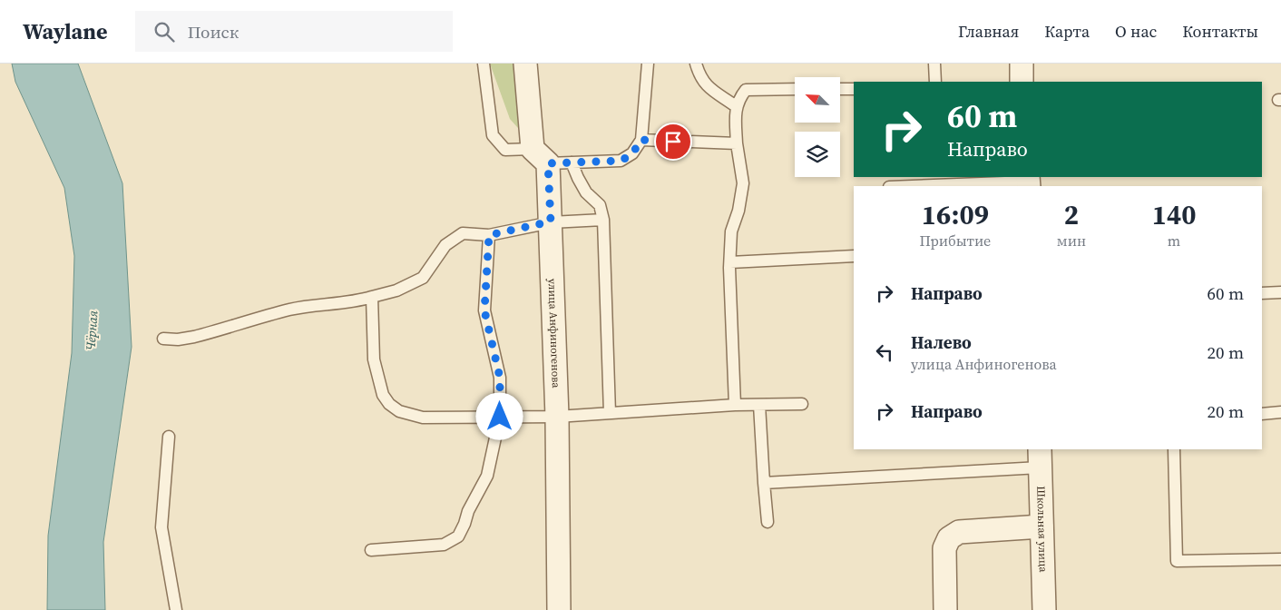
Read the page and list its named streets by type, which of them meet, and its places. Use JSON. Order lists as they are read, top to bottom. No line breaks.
{"streets":{"street":["улица Анфиногенова","Школьная улица"]},"water":["Чёрная"],"north":"top left","page":{"header":"Waylane","search":"Поиск","nav":["Главная","Карта","О нас","Контакты"],"turn":["60 m","Направо"],"eta":["16:09","Прибытие","2","мин","140","m"],"list":[{"name":"Направо","value":"60 m"},{"name":"Налево","note":"улица Анфиногенова","value":"20 m"},{"name":"Направо","value":"20 m"}]}}
